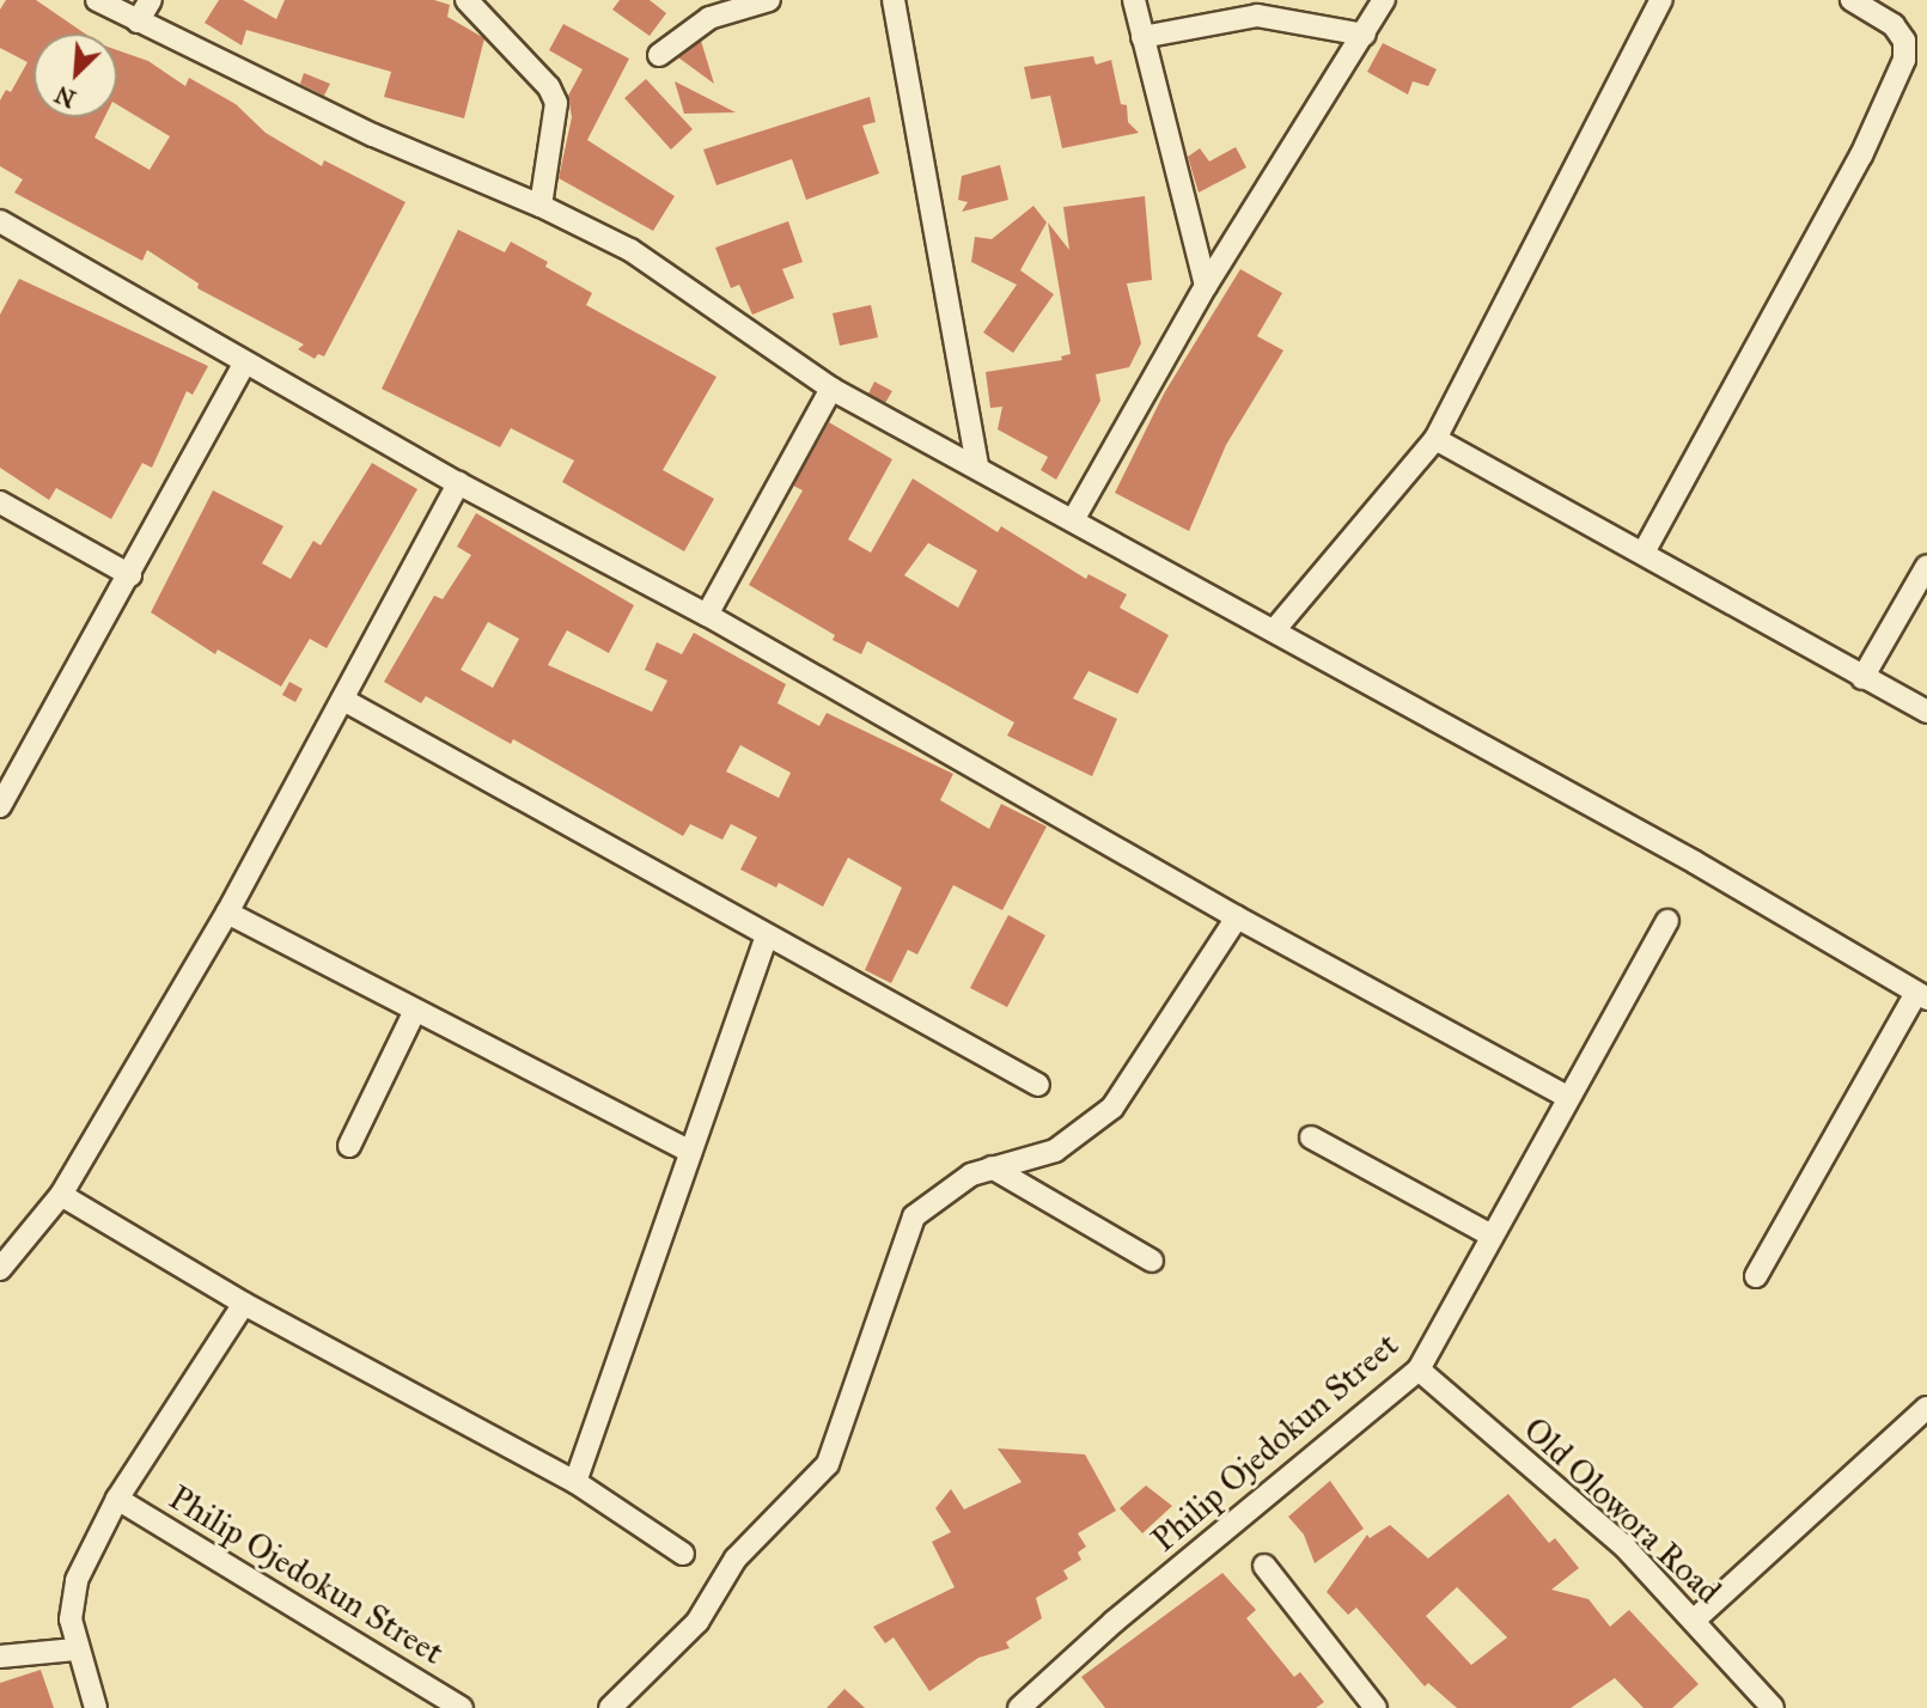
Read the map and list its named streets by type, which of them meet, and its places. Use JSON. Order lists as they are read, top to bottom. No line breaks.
{"streets":{"street":["Philip Ojedokun Street","Old Olowora Road"]},"crossings":[["Philip Ojedokun Street","Old Olowora Road"]],"north":"bottom left"}
